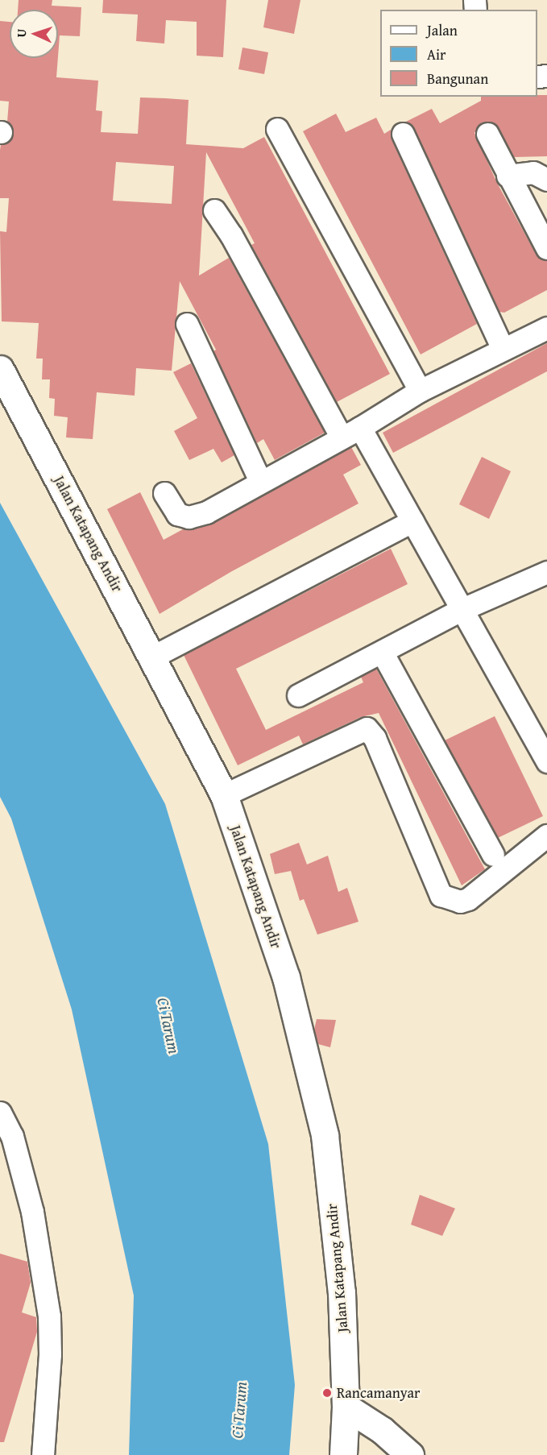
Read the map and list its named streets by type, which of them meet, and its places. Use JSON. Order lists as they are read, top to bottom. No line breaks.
{"streets":{"street":["Jalan Katapang Andir"]},"water":["Ci Tarum"],"places":["Rancamanyar"],"legend":["Jalan","Air","Bangunan"],"north":"left"}
